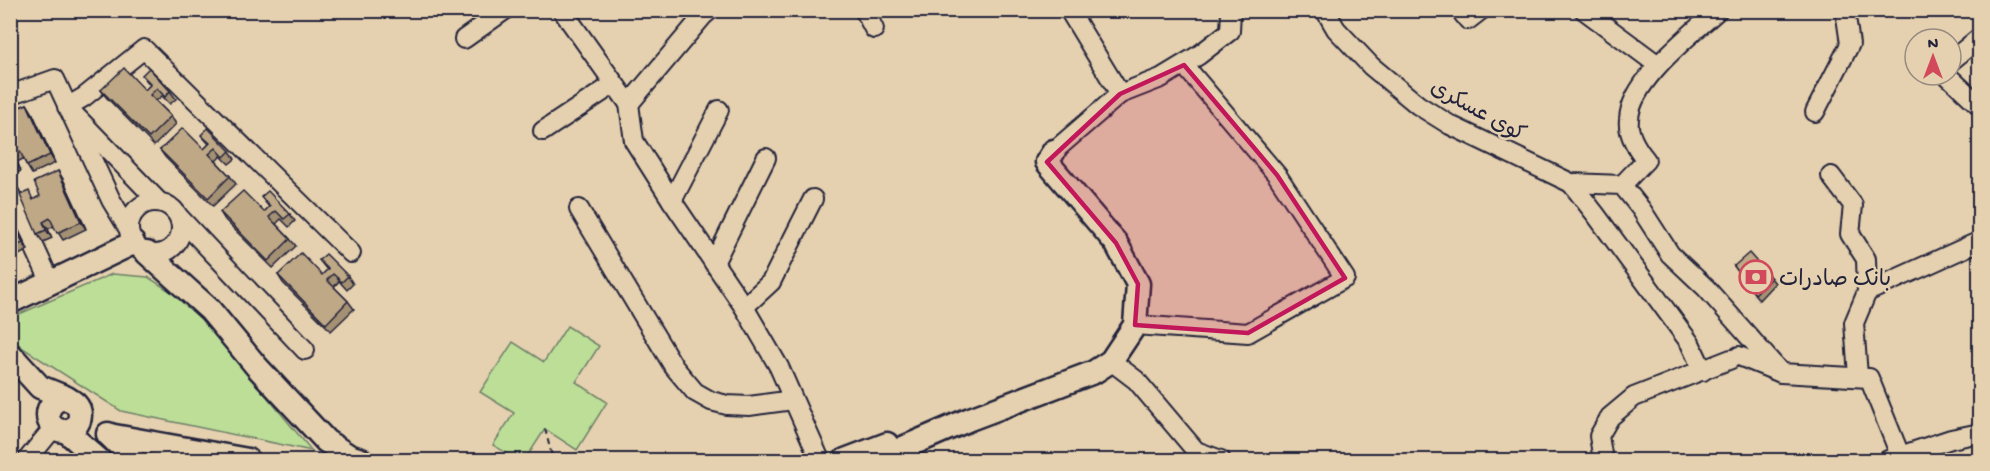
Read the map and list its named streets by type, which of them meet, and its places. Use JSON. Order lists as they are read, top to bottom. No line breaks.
{"streets":{"street":["کوی عسکری"]},"places":{"bank":["بانک صادرات"]},"north":"top"}
